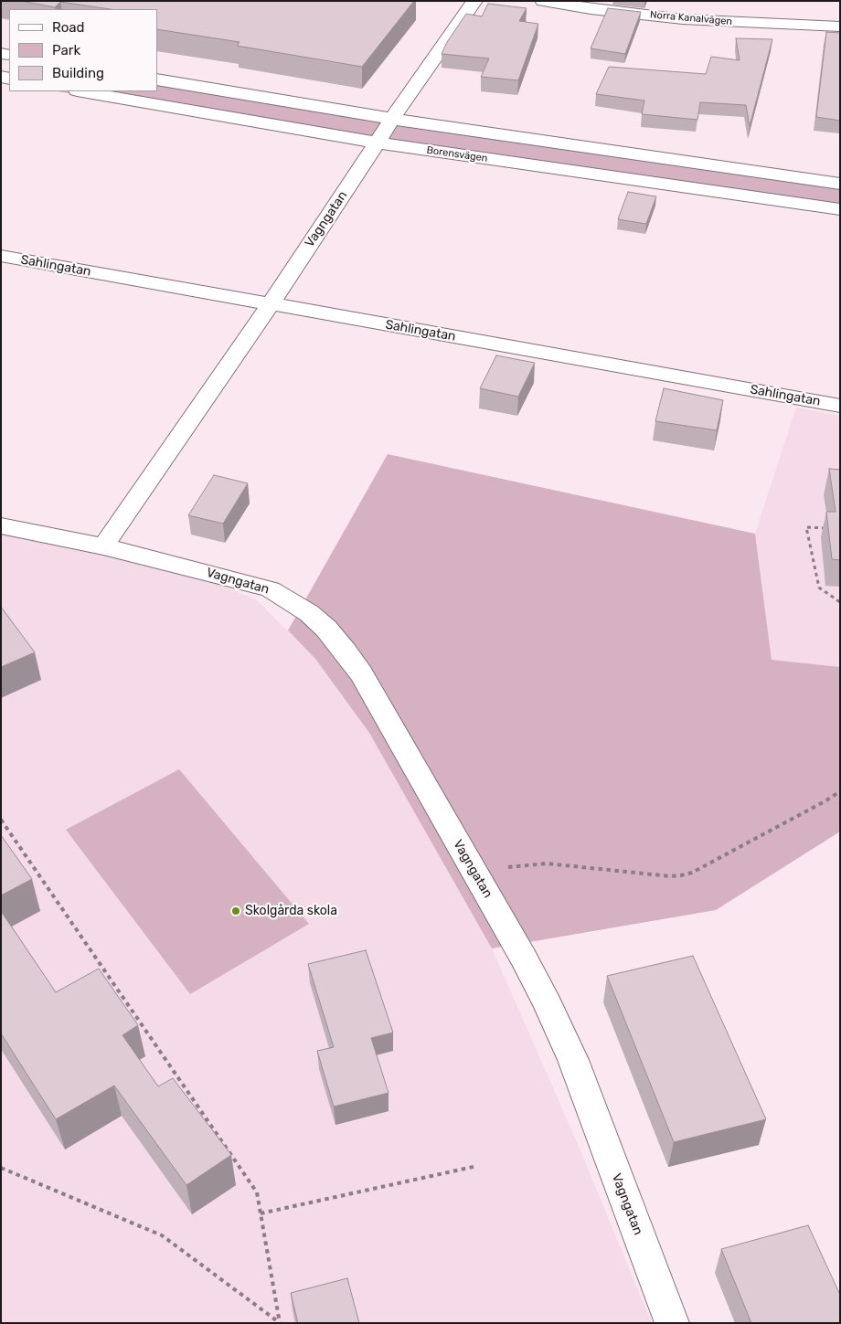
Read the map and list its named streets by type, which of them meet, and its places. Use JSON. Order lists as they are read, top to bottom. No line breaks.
{"streets":{"street":["Norra Kanalvägen","Borensvägen","Vagngatan","Sahlingatan"]},"crossings":[["Borensvägen","Vagngatan"],["Vagngatan","Sahlingatan"]],"places":["Skolgårda skola"],"legend":["Road","Park","Building"]}
